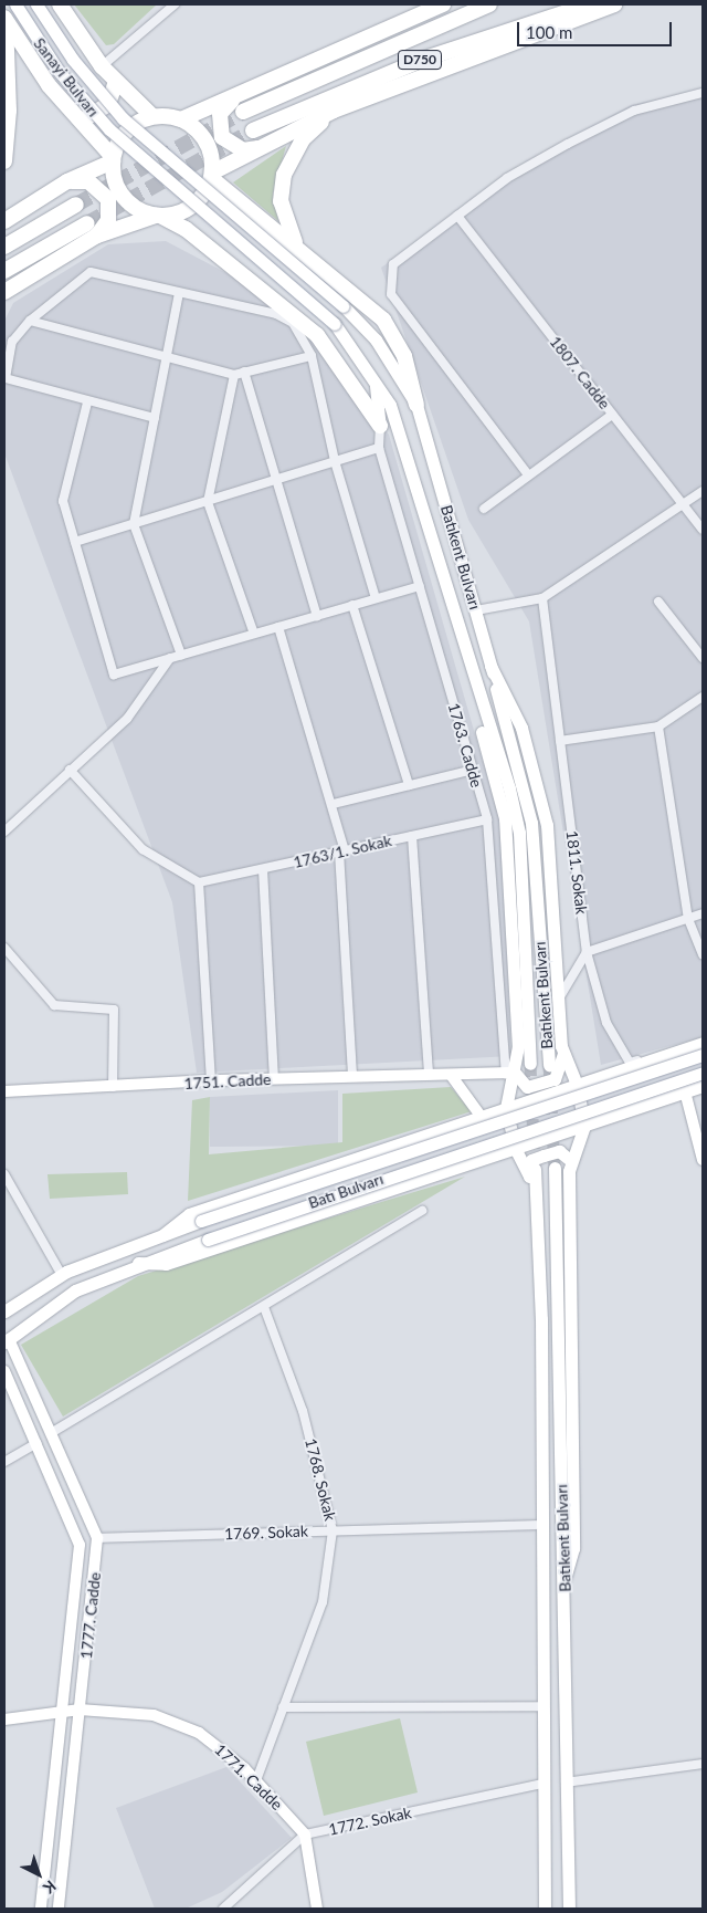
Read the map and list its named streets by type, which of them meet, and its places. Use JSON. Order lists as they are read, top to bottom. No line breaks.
{"streets":{"highway":["D750"],"main road":["Sanayi Bulvarı","Batıkent Bulvarı","1751. Cadde","Batı Bulvarı","1777. Cadde","1771. Cadde"],"street":["1807. Cadde","1763. Cadde","1763/1. Sokak","1811. Sokak","1768. Sokak","1769. Sokak","1772. Sokak"]},"crossings":[["Sanayi Bulvarı","Batıkent Bulvarı"],["Batıkent Bulvarı","1772. Sokak"],["1763. Cadde","1763/1. Sokak"],["1763. Cadde","1751. Cadde"],["Batı Bulvarı","1777. Cadde"],["1768. Sokak","1769. Sokak"],["1768. Sokak","1771. Cadde"],["1769. Sokak","1777. Cadde"],["1777. Cadde","1771. Cadde"],["1771. Cadde","1772. Sokak"]],"scale_bar":"100 m","north":"bottom right"}
